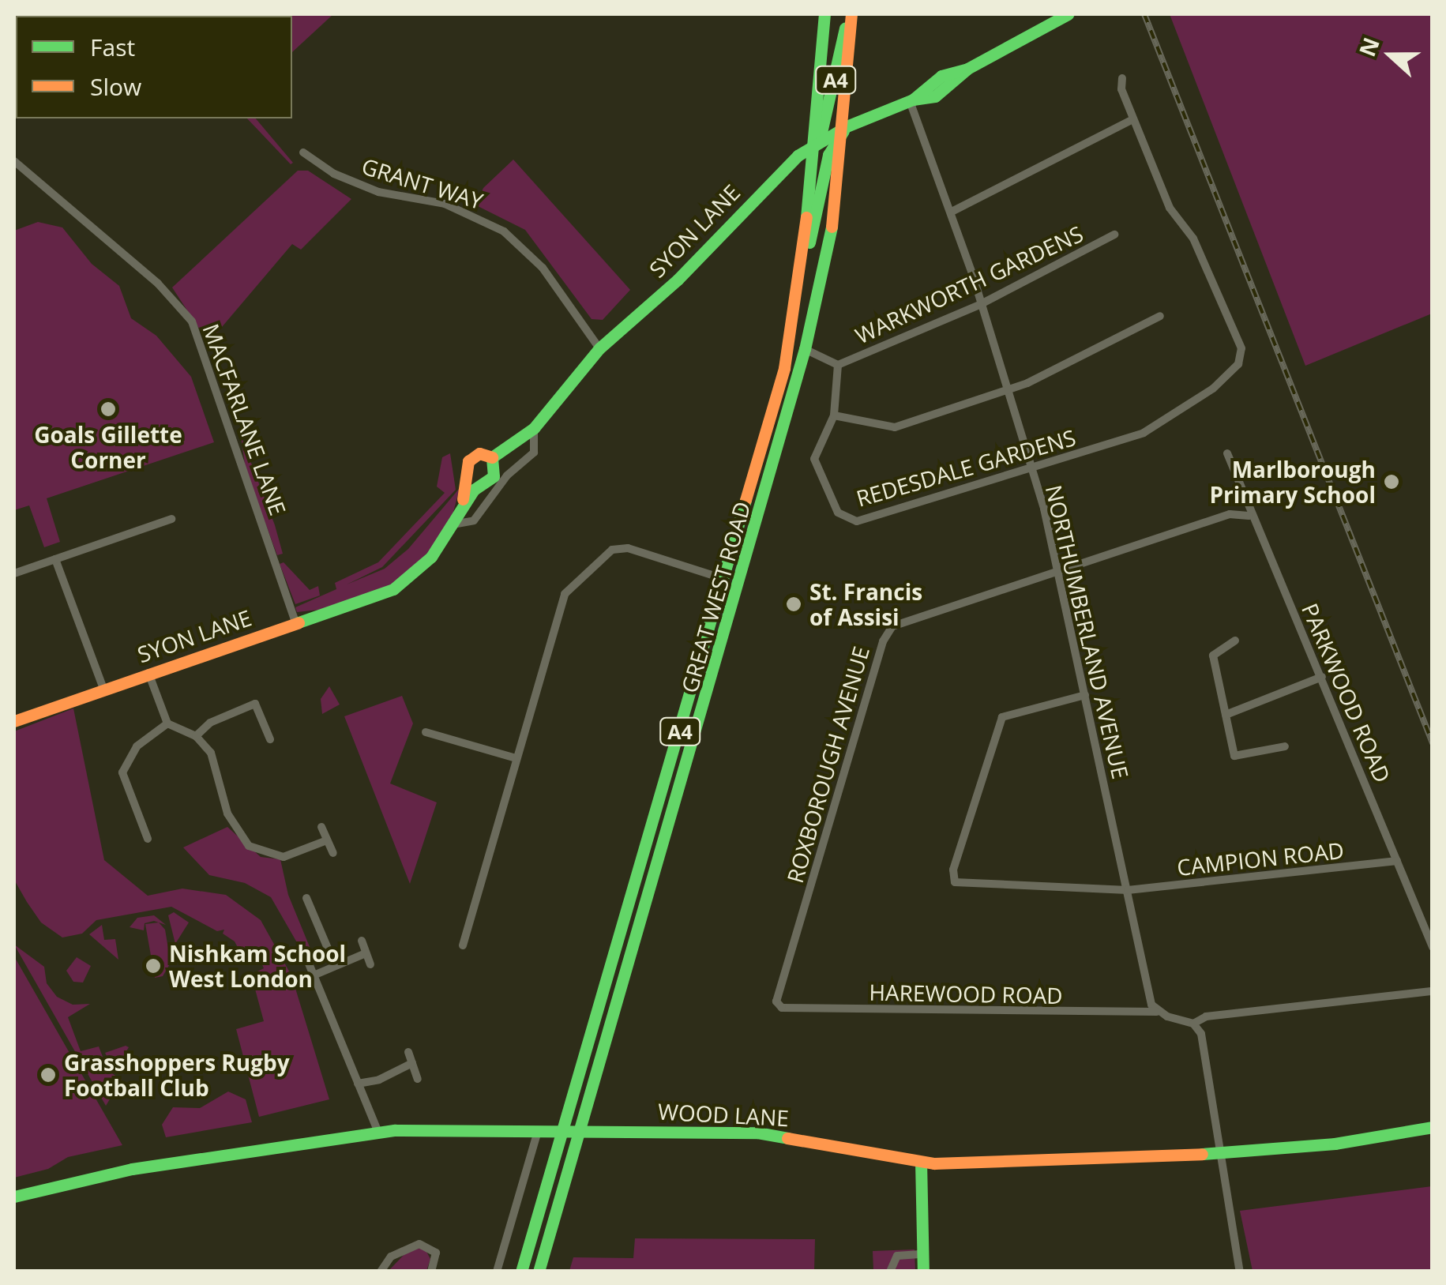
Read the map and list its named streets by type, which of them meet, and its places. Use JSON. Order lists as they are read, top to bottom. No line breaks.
{"streets":{"main road":["A4","SYON LANE","GREAT WEST ROAD","WOOD LANE"],"street":["GRANT WAY","WARKWORTH GARDENS","MACFARLANE LANE","REDESDALE GARDENS","NORTHUMBERLAND AVENUE","PARKWOOD ROAD","ROXBOROUGH AVENUE","CAMPION ROAD","HAREWOOD ROAD"]},"crossings":[["A4","SYON LANE"],["A4","GREAT WEST ROAD"],["GRANT WAY","SYON LANE"],["SYON LANE","MACFARLANE LANE"],["SYON LANE","GREAT WEST ROAD"],["SYON LANE","NORTHUMBERLAND AVENUE"],["WARKWORTH GARDENS","REDESDALE GARDENS"],["WARKWORTH GARDENS","NORTHUMBERLAND AVENUE"],["REDESDALE GARDENS","NORTHUMBERLAND AVENUE"],["GREAT WEST ROAD","WOOD LANE"],["NORTHUMBERLAND AVENUE","ROXBOROUGH AVENUE"],["NORTHUMBERLAND AVENUE","CAMPION ROAD"],["NORTHUMBERLAND AVENUE","HAREWOOD ROAD"],["PARKWOOD ROAD","ROXBOROUGH AVENUE"],["PARKWOOD ROAD","CAMPION ROAD"],["ROXBOROUGH AVENUE","HAREWOOD ROAD"]],"places":["Goals Gillette Corner","Marlborough Primary School","St. Francis of Assisi","Nishkam School West London","Grasshoppers Rugby Football Club"],"legend":["Fast","Slow"],"north":"left"}
